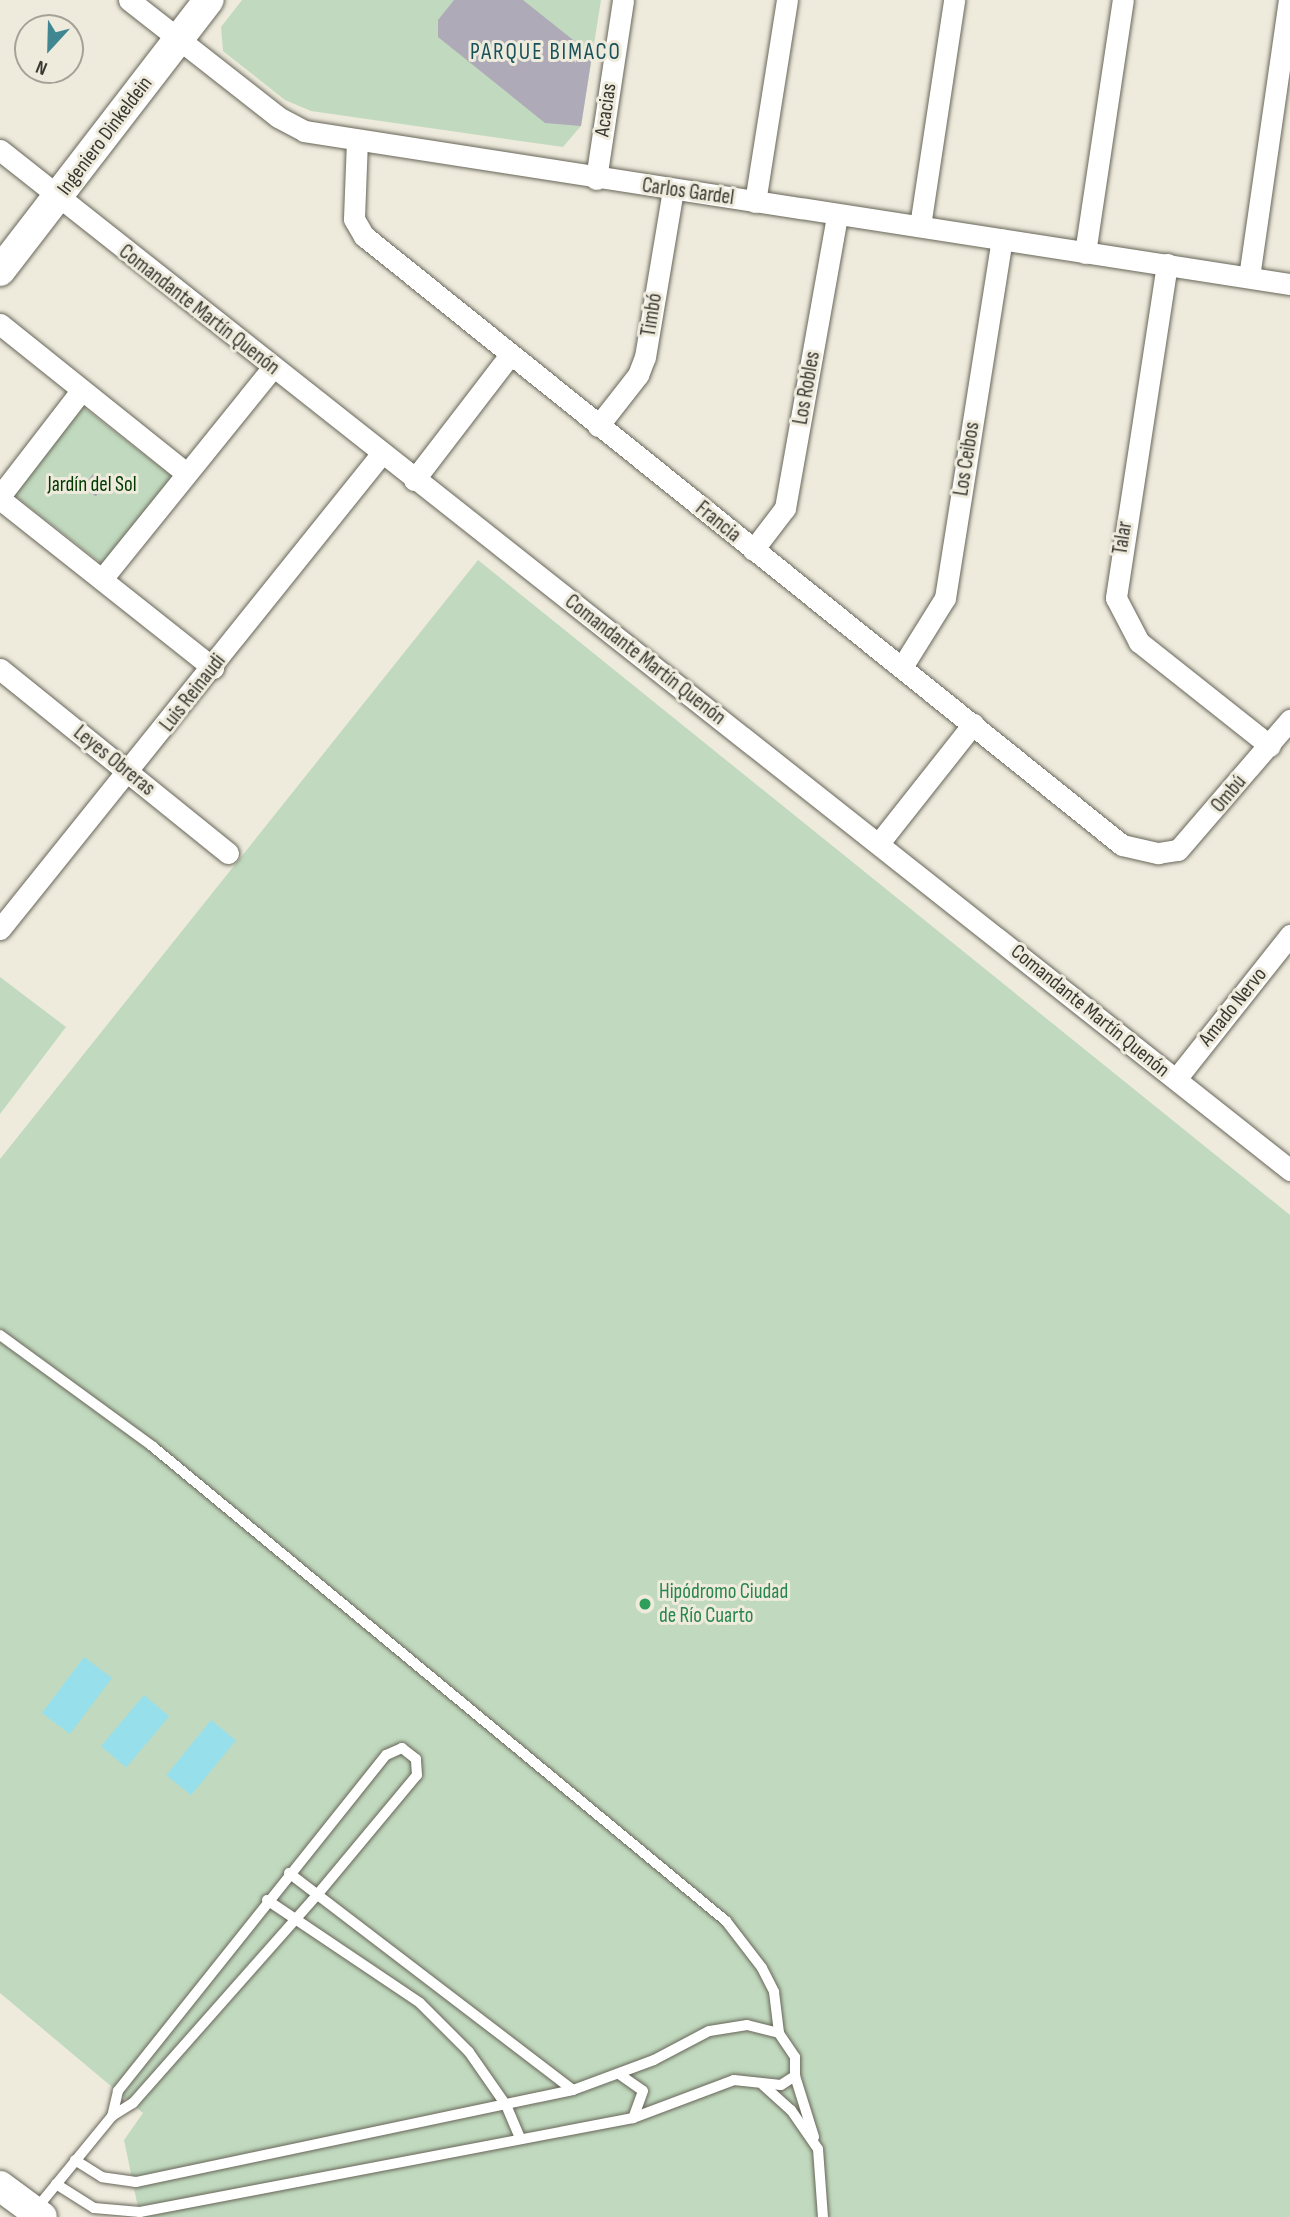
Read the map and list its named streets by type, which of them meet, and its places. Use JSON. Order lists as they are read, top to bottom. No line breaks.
{"streets":{"main road":["Ingeniero Dinkeldein"],"street":["Acacias","Carlos Gardel","Comandante Martín Quenón","Timbó","Los Robles","Los Ceibos","Francia","Talar","Luis Reinaudi","Leyes Obreras","Ombú","Amado Nervo"]},"crossings":[["Acacias","Carlos Gardel"],["Ingeniero Dinkeldein","Carlos Gardel"],["Ingeniero Dinkeldein","Comandante Martín Quenón"],["Carlos Gardel","Timbó"],["Carlos Gardel","Los Robles"],["Carlos Gardel","Los Ceibos"],["Carlos Gardel","Francia"],["Carlos Gardel","Talar"],["Comandante Martín Quenón","Luis Reinaudi"],["Comandante Martín Quenón","Amado Nervo"],["Timbó","Francia"],["Los Robles","Francia"],["Los Ceibos","Francia"],["Francia","Ombú"],["Talar","Ombú"],["Luis Reinaudi","Leyes Obreras"]],"districts":["PARQUE BIMACO"],"parks":["Jardín del Sol"],"places":["Hipódromo Ciudad de Río Cuarto"],"north":"bottom"}
